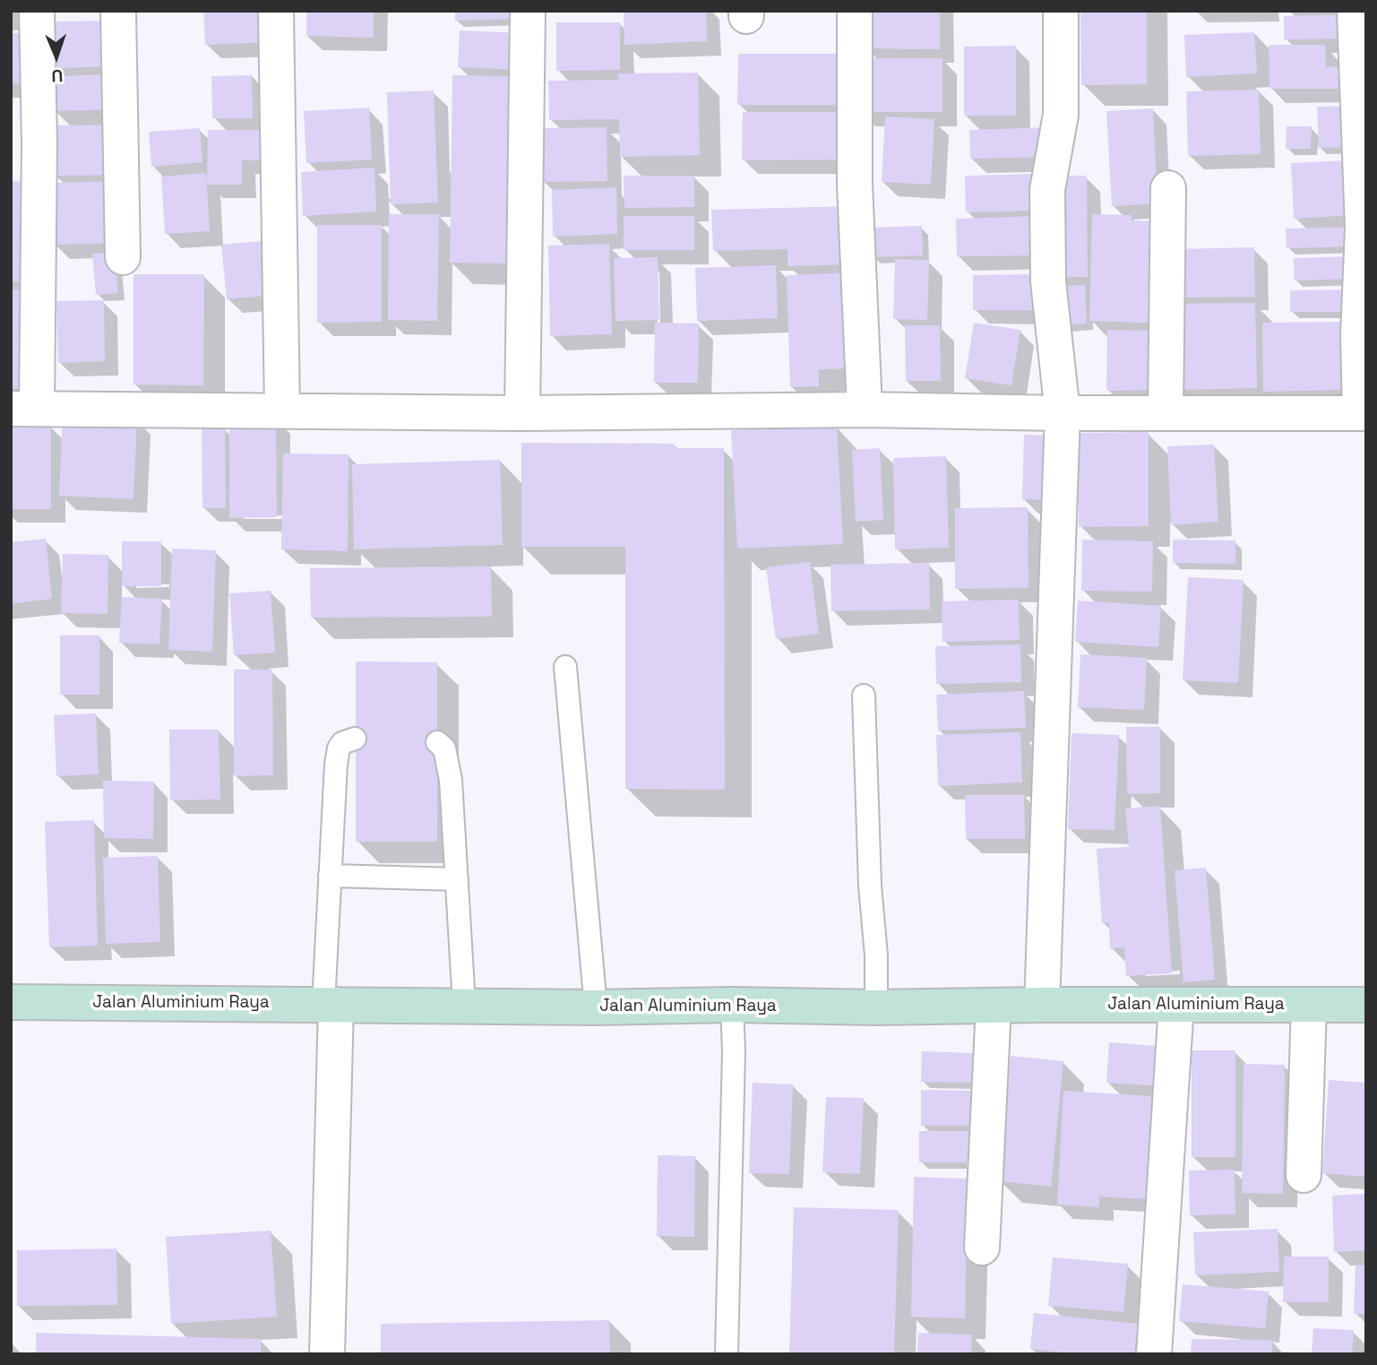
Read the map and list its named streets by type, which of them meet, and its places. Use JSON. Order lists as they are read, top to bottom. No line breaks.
{"streets":{"main road":["Jalan Aluminium Raya"]},"north":"bottom"}
